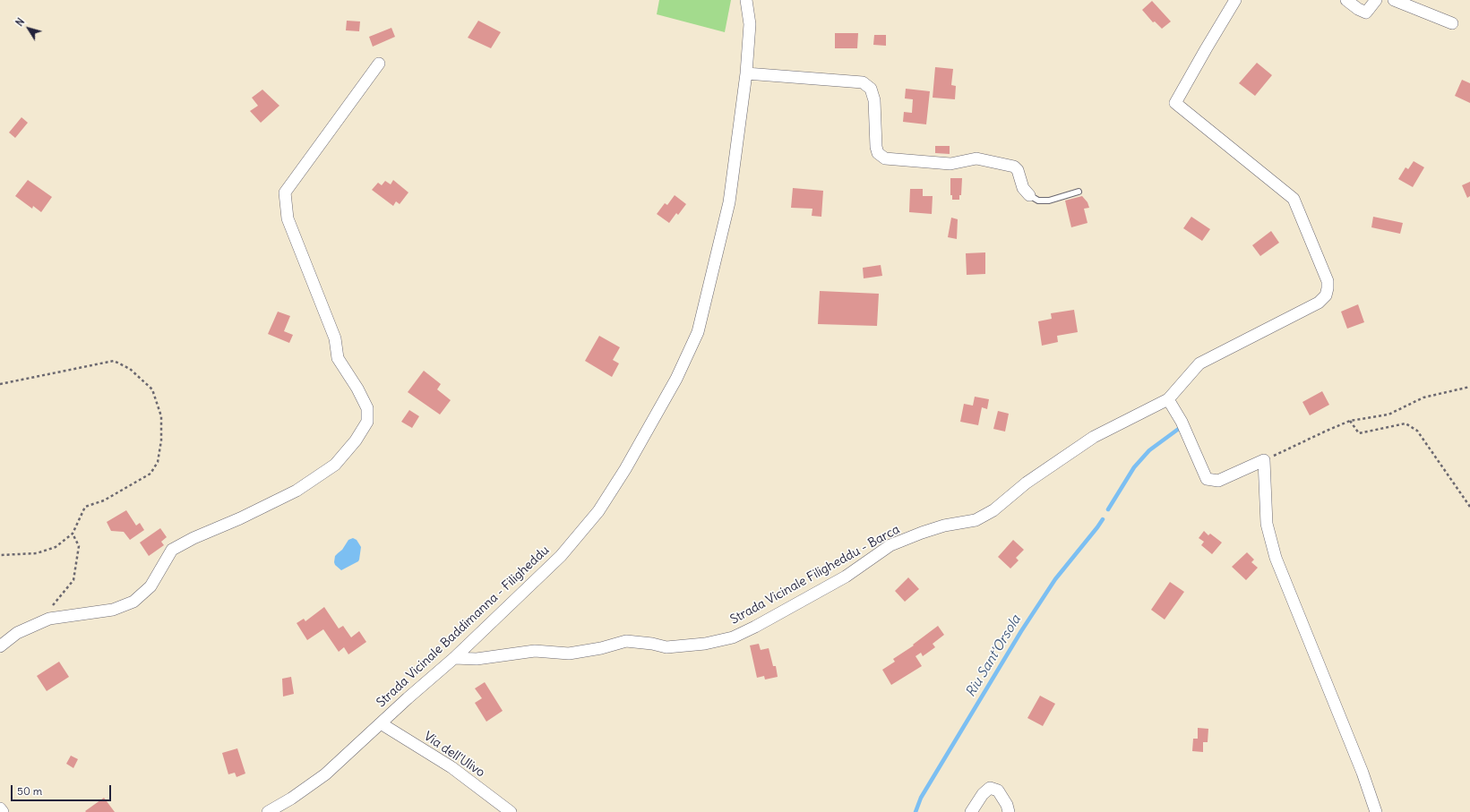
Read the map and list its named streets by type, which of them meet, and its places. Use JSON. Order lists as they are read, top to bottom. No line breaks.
{"streets":{"street":["Strada Vicinale Filigheddu - Barca","Strada Vicinale Baddimanna - Filigheddu","Via dell'Ulivo"]},"crossings":[["Strada Vicinale Filigheddu - Barca","Strada Vicinale Baddimanna - Filigheddu"],["Strada Vicinale Baddimanna - Filigheddu","Via dell'Ulivo"]],"water":["Riu Sant'Orsola"],"scale_bar":"50 m","north":"top left"}
